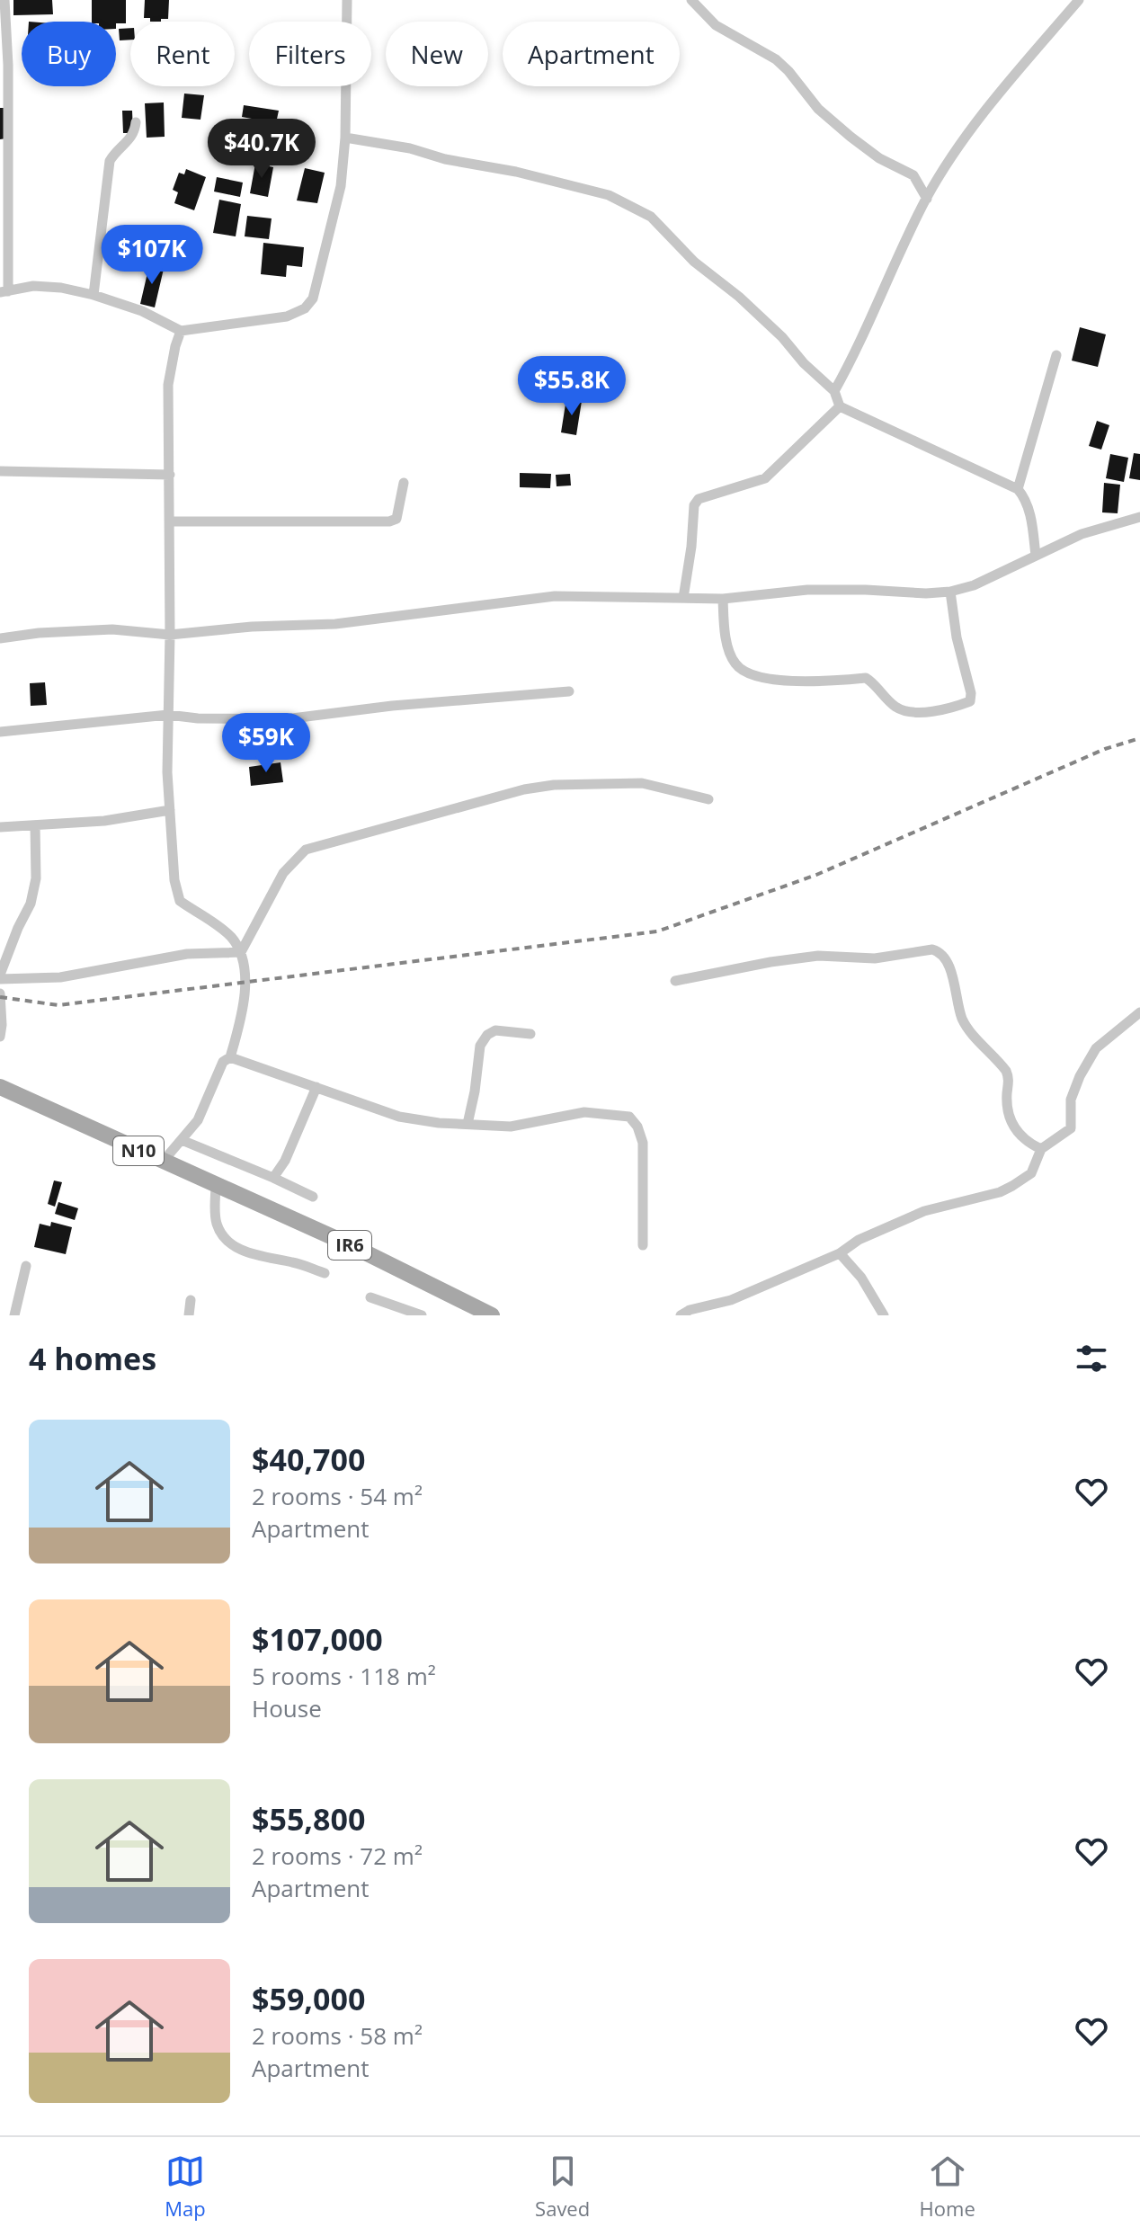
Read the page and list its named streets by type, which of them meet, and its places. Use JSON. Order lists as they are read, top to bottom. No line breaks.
{"streets":{"main road":["N10","IR6"]},"crossings":[["N10","IR6"]],"page":{"chip":["Buy","Rent","Filters","New","Apartment"],"price":["$40.7K","$107K","$55.8K","$59K"],"heading":"4 homes","list":[{"name":"$40,700","note":"2 rooms · 54 m² · Apartment"},{"name":"$107,000","note":"5 rooms · 118 m² · House"},{"name":"$55,800","note":"2 rooms · 72 m² · Apartment"},{"name":"$59,000","note":"2 rooms · 58 m² · Apartment"}],"tabs":["Map","Saved","Home"]}}
